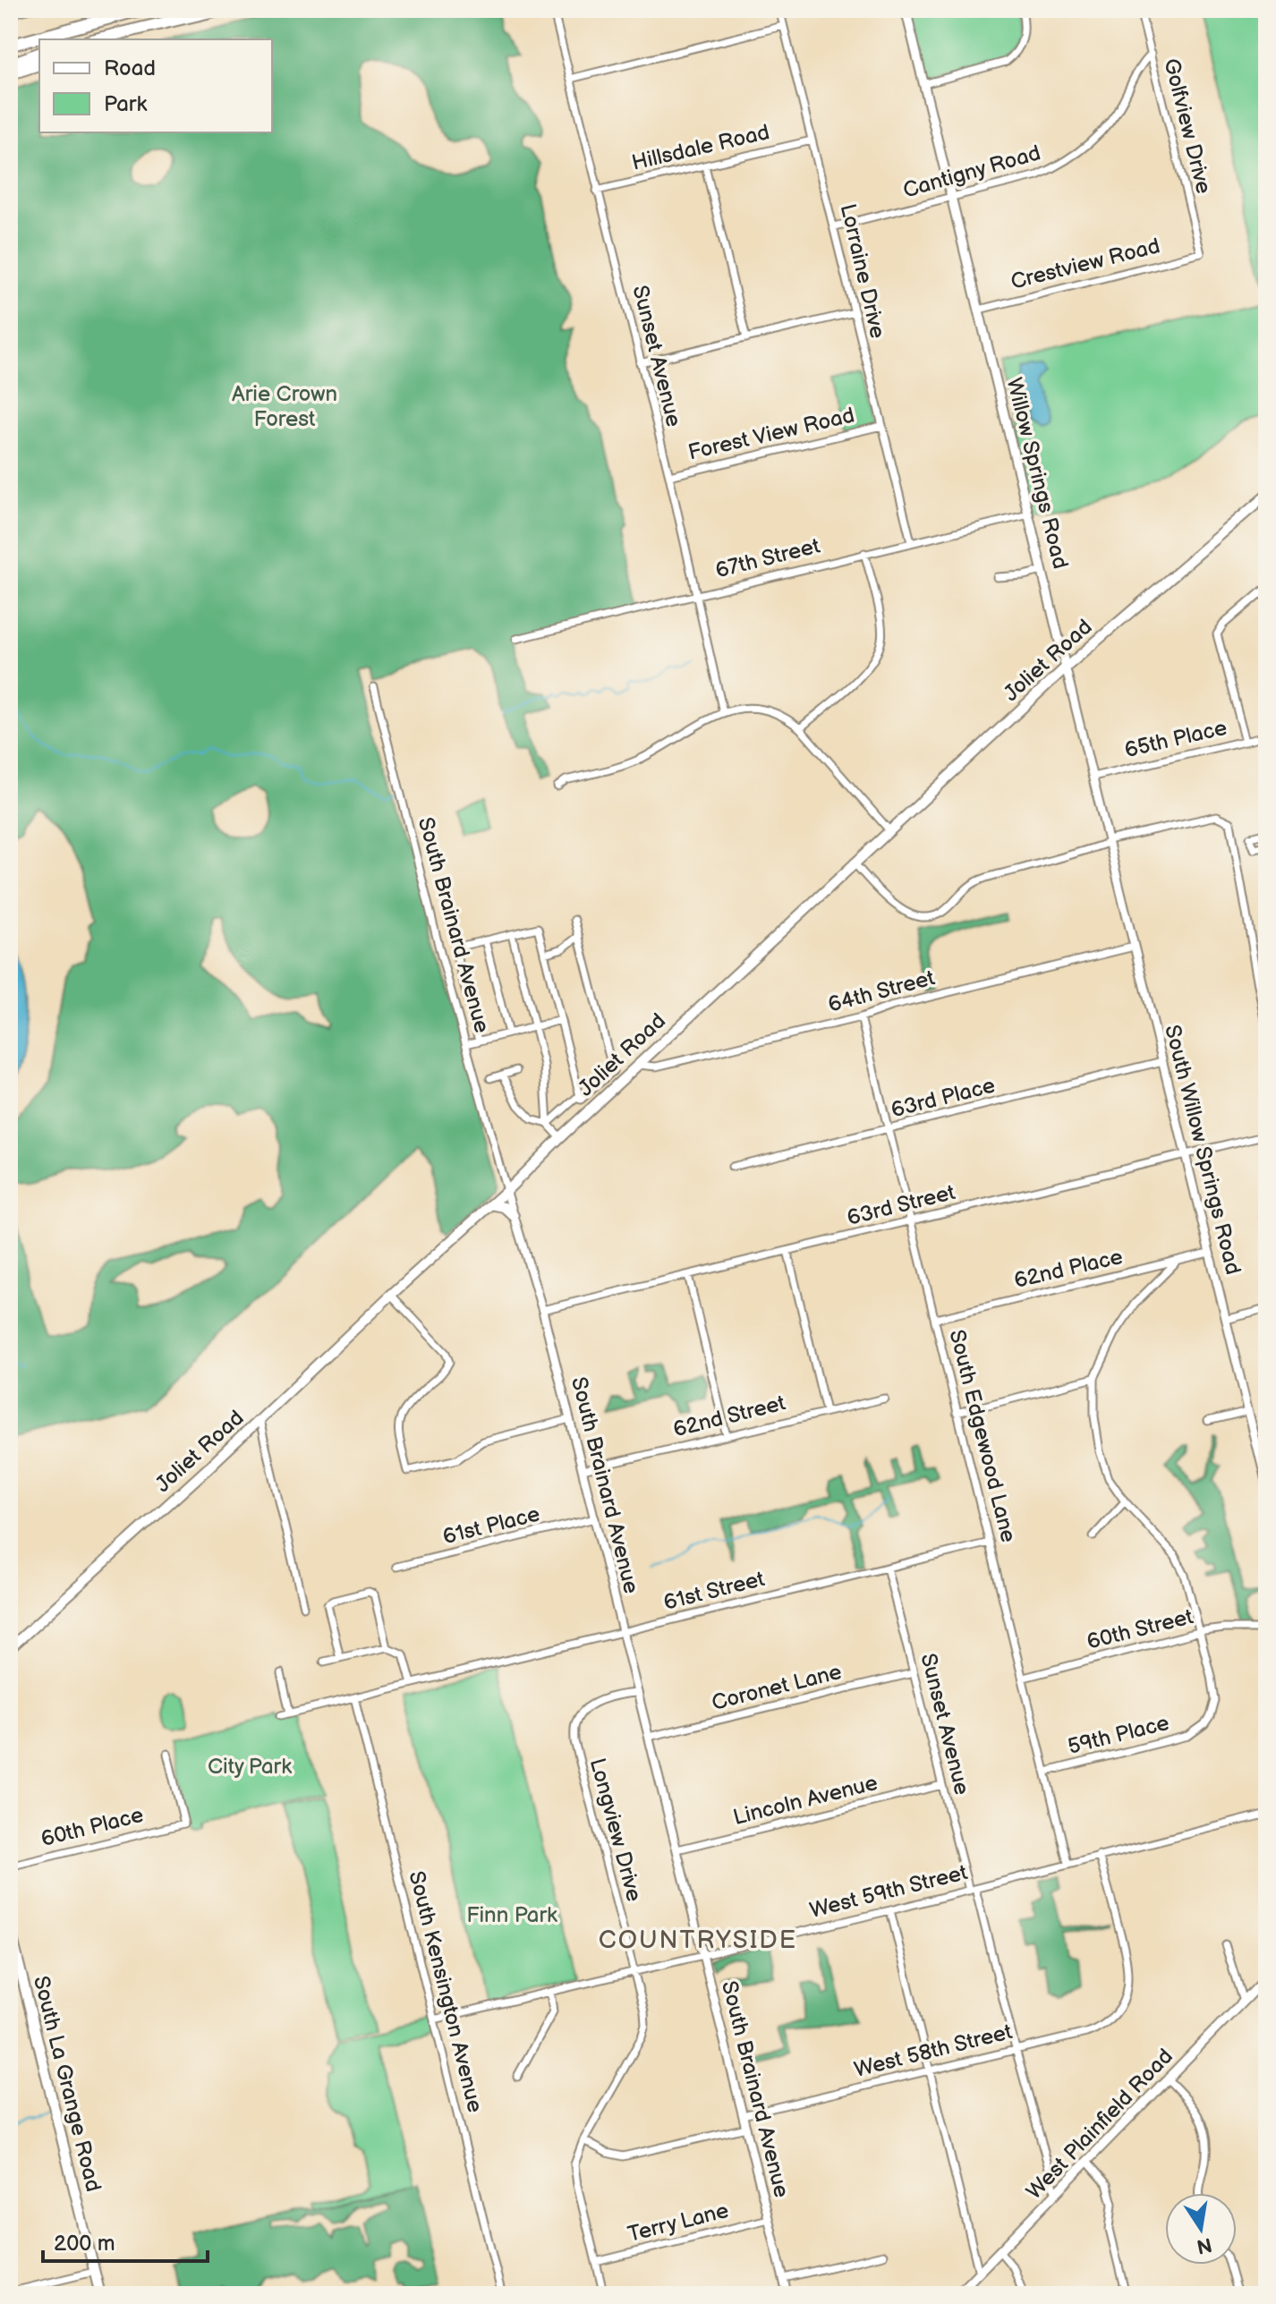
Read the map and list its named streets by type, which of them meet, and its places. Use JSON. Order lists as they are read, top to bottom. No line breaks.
{"streets":{"main road":["Willow Springs Road","Joliet Road","South La Grange Road","West Plainfield Road"],"street":["Golfview Drive","Hillsdale Road","Cantigny Road","Crestview Road","Lorraine Drive","Sunset Avenue","Forest View Road","67th Street","65th Place","South Brainard Avenue","64th Street","63rd Place","South Willow Springs Road","63rd Street","62nd Place","62nd Street","South Edgewood Lane","61st Place","61st Street","60th Street","Coronet Lane","59th Place","Lincoln Avenue","60th Place","Longview Drive","West 59th Street","South Kensington Avenue","West 58th Street","Terry Lane"]},"crossings":[["Golfview Drive","Cantigny Road"],["Golfview Drive","Crestview Road"],["Hillsdale Road","Lorraine Drive"],["Hillsdale Road","Sunset Avenue"],["Cantigny Road","Lorraine Drive"],["Cantigny Road","Willow Springs Road"],["Crestview Road","Willow Springs Road"],["Lorraine Drive","Forest View Road"],["Lorraine Drive","67th Street"],["Sunset Avenue","Forest View Road"],["Sunset Avenue","67th Street"],["Sunset Avenue","61st Street"],["Sunset Avenue","Coronet Lane"],["Sunset Avenue","Lincoln Avenue"],["Sunset Avenue","West 59th Street"],["Sunset Avenue","West 58th Street"],["Sunset Avenue","West Plainfield Road"],["Willow Springs Road","67th Street"],["Willow Springs Road","Joliet Road"],["Willow Springs Road","65th Place"],["Willow Springs Road","64th Street"],["Willow Springs Road","South Willow Springs Road"],["Joliet Road","South Brainard Avenue"],["Joliet Road","64th Street"],["South Brainard Avenue","63rd Street"],["South Brainard Avenue","62nd Street"],["South Brainard Avenue","61st Place"],["South Brainard Avenue","61st Street"],["South Brainard Avenue","Coronet Lane"],["South Brainard Avenue","Lincoln Avenue"],["South Brainard Avenue","Longview Drive"],["South Brainard Avenue","West 59th Street"],["South Brainard Avenue","West 58th Street"],["South Brainard Avenue","Terry Lane"],["64th Street","South Willow Springs Road"],["64th Street","South Edgewood Lane"],["63rd Place","South Willow Springs Road"],["63rd Place","South Edgewood Lane"],["South Willow Springs Road","63rd Street"],["South Willow Springs Road","62nd Place"],["63rd Street","South Edgewood Lane"],["62nd Place","South Edgewood Lane"],["South Edgewood Lane","61st Street"],["South Edgewood Lane","60th Street"],["South Edgewood Lane","59th Place"],["South Edgewood Lane","West 59th Street"],["61st Street","South Kensington Avenue"],["60th Street","59th Place"],["Longview Drive","West 59th Street"],["Longview Drive","Terry Lane"],["West 59th Street","South Kensington Avenue"],["West 59th Street","West 58th Street"]],"districts":["COUNTRYSIDE"],"parks":["Arie Crown Forest","City Park","Finn Park"],"legend":["Road","Park"],"scale_bar":"200 m","north":"bottom"}
